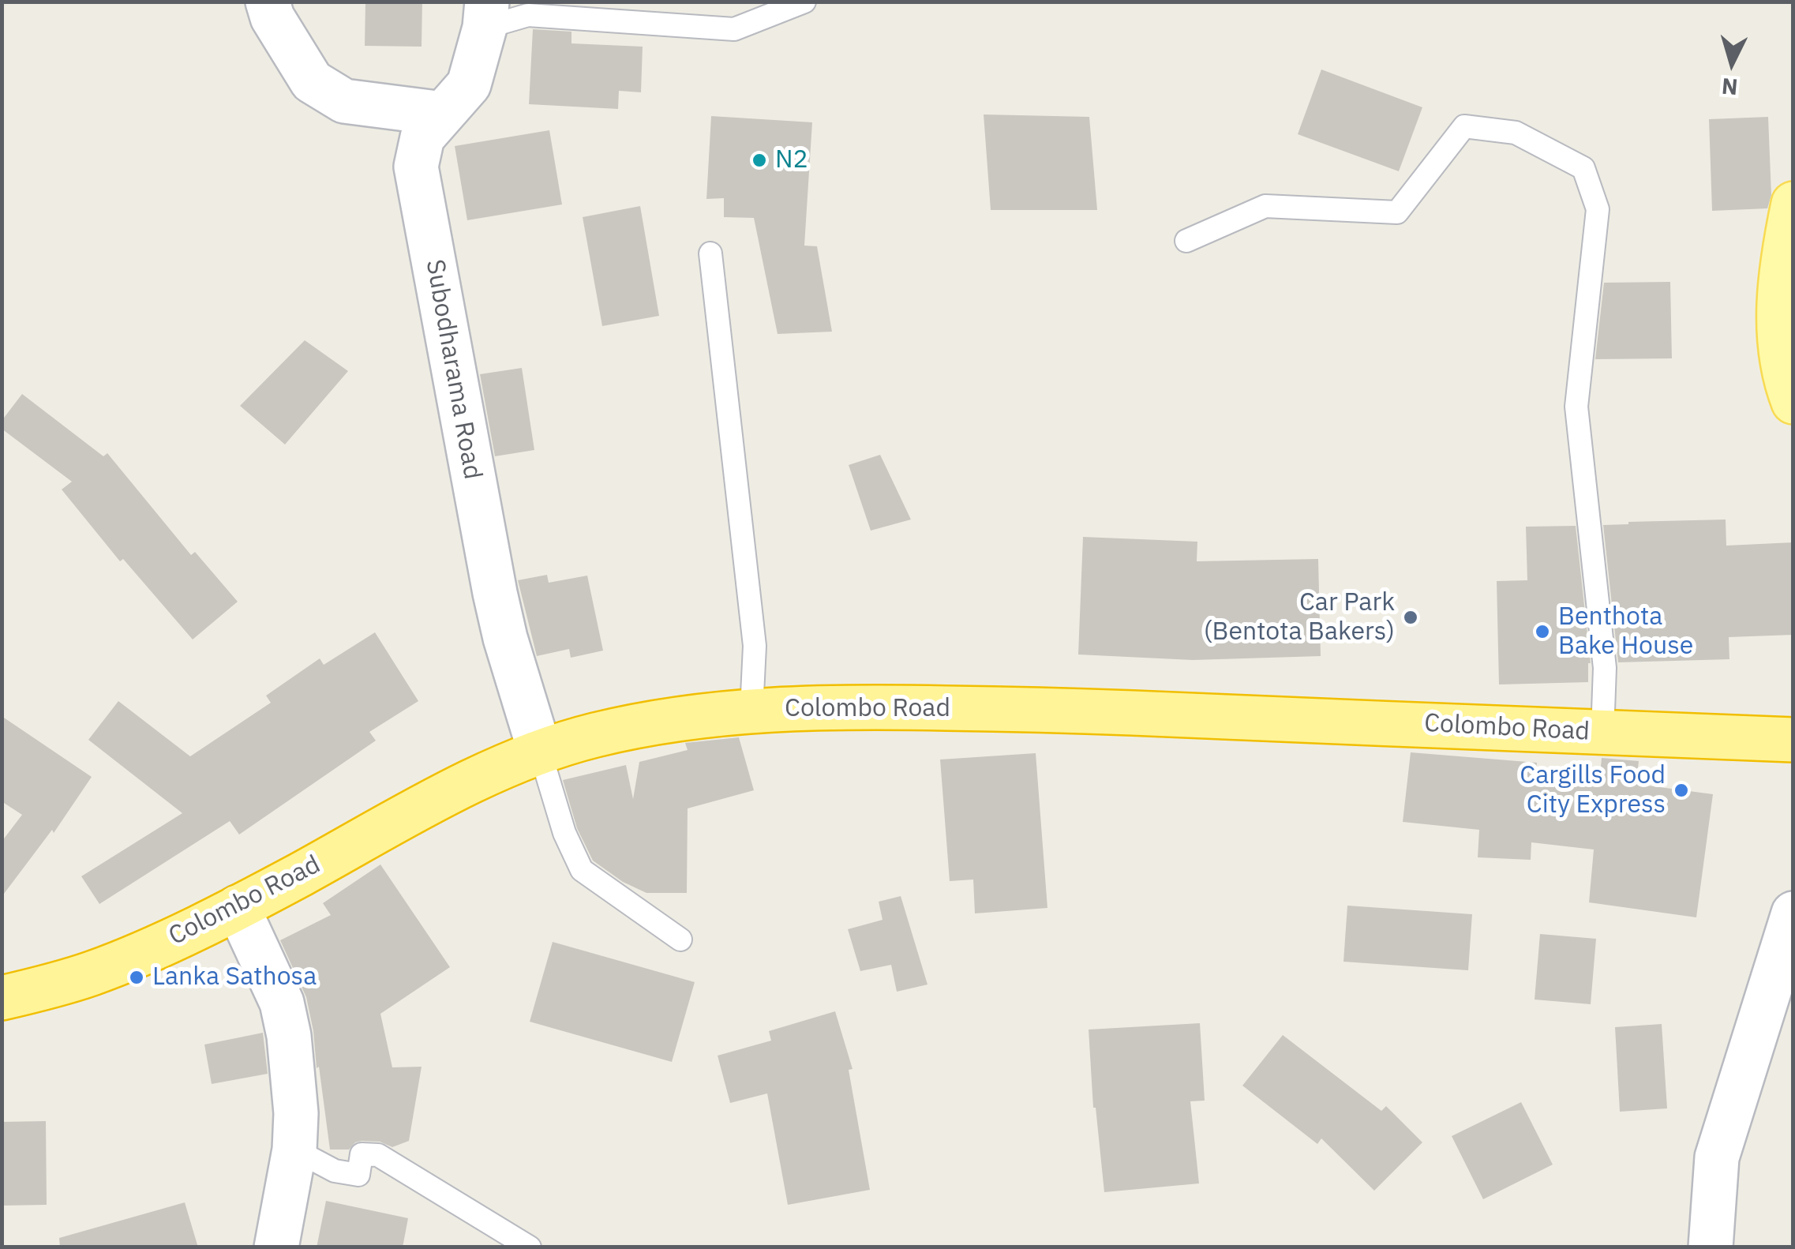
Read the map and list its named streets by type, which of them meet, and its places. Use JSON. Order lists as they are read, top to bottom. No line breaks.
{"streets":{"highway":["Colombo Road"],"street":["Subodharama Road"]},"crossings":[["Subodharama Road","Colombo Road"]],"places":["N2","Car Park (Bentota Bakers)","Benthota Bake House","Cargills Food City Express","Lanka Sathosa"],"north":"bottom"}
